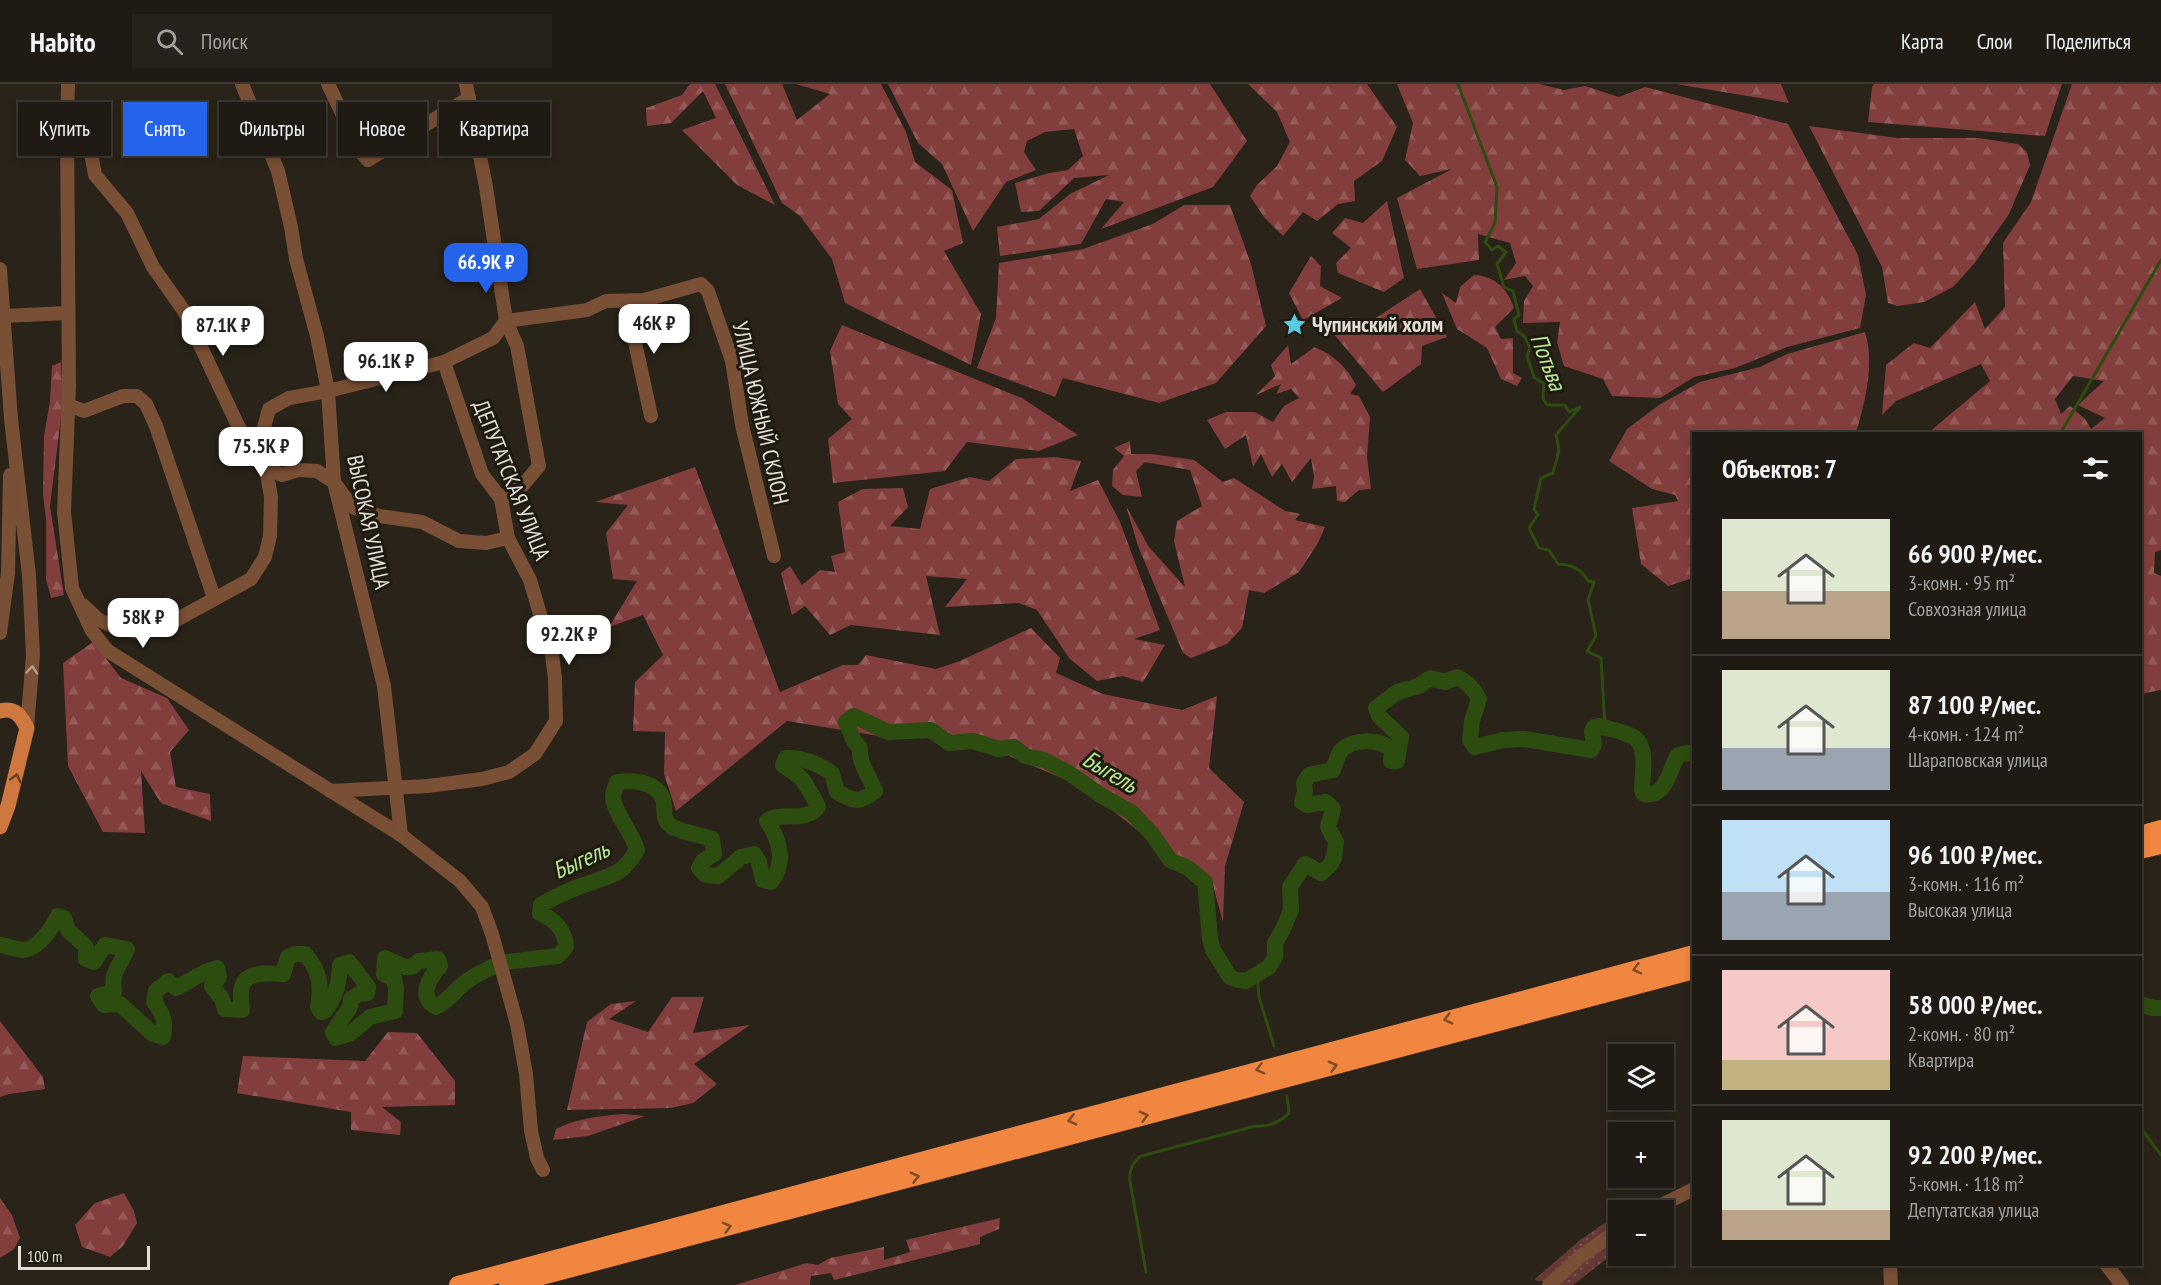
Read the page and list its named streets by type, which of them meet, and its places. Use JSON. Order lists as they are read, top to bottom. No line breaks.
{"streets":{"street":["УЛИЦА ЮЖНЫЙ СКЛОН","ДЕПУТАТСКАЯ УЛИЦА","ВЫСОКАЯ УЛИЦА"]},"crossings":[["ДЕПУТАТСКАЯ УЛИЦА","ВЫСОКАЯ УЛИЦА"]],"water":["Потьва","Быгель"],"places":{"place":["Чупинский холм"]},"scale_bar":"100 m","page":{"header":"Habito","search":"Поиск","nav":["Карта","Слои","Поделиться"],"chip":["Купить","Снять","Фильтры","Новое","Квартира"],"price":["66.9K ₽","46K ₽","87.1K ₽","96.1K ₽","75.5K ₽","58K ₽","92.2K ₽"],"heading":"Объектов: 7","list":[{"name":"66 900 ₽/мес.","note":"3-комн. · 95 m² · Совхозная улица"},{"name":"87 100 ₽/мес.","note":"4-комн. · 124 m² · Шараповская улица"},{"name":"96 100 ₽/мес.","note":"3-комн. · 116 m² · Высокая улица"},{"name":"58 000 ₽/мес.","note":"2-комн. · 80 m² · Квартира"},{"name":"92 200 ₽/мес.","note":"5-комн. · 118 m² · Депутатская улица"}],"map_buttons":["+","−"],"scale":"100 m"}}
